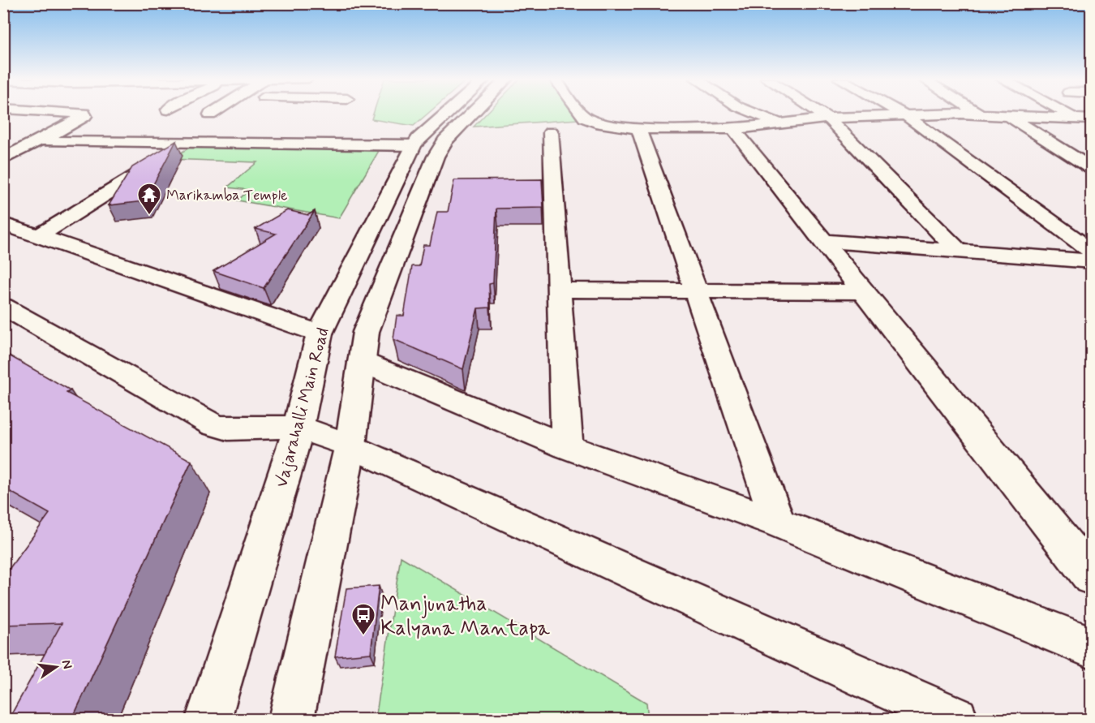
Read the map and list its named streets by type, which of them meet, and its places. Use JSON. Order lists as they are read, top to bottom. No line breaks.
{"streets":{"street":["Vajarahalli Main Road"]},"places":{"temple":["Marikamba Temple"],"bus stop":["Manjunatha Kalyana Mantapa"]},"north":"right"}
